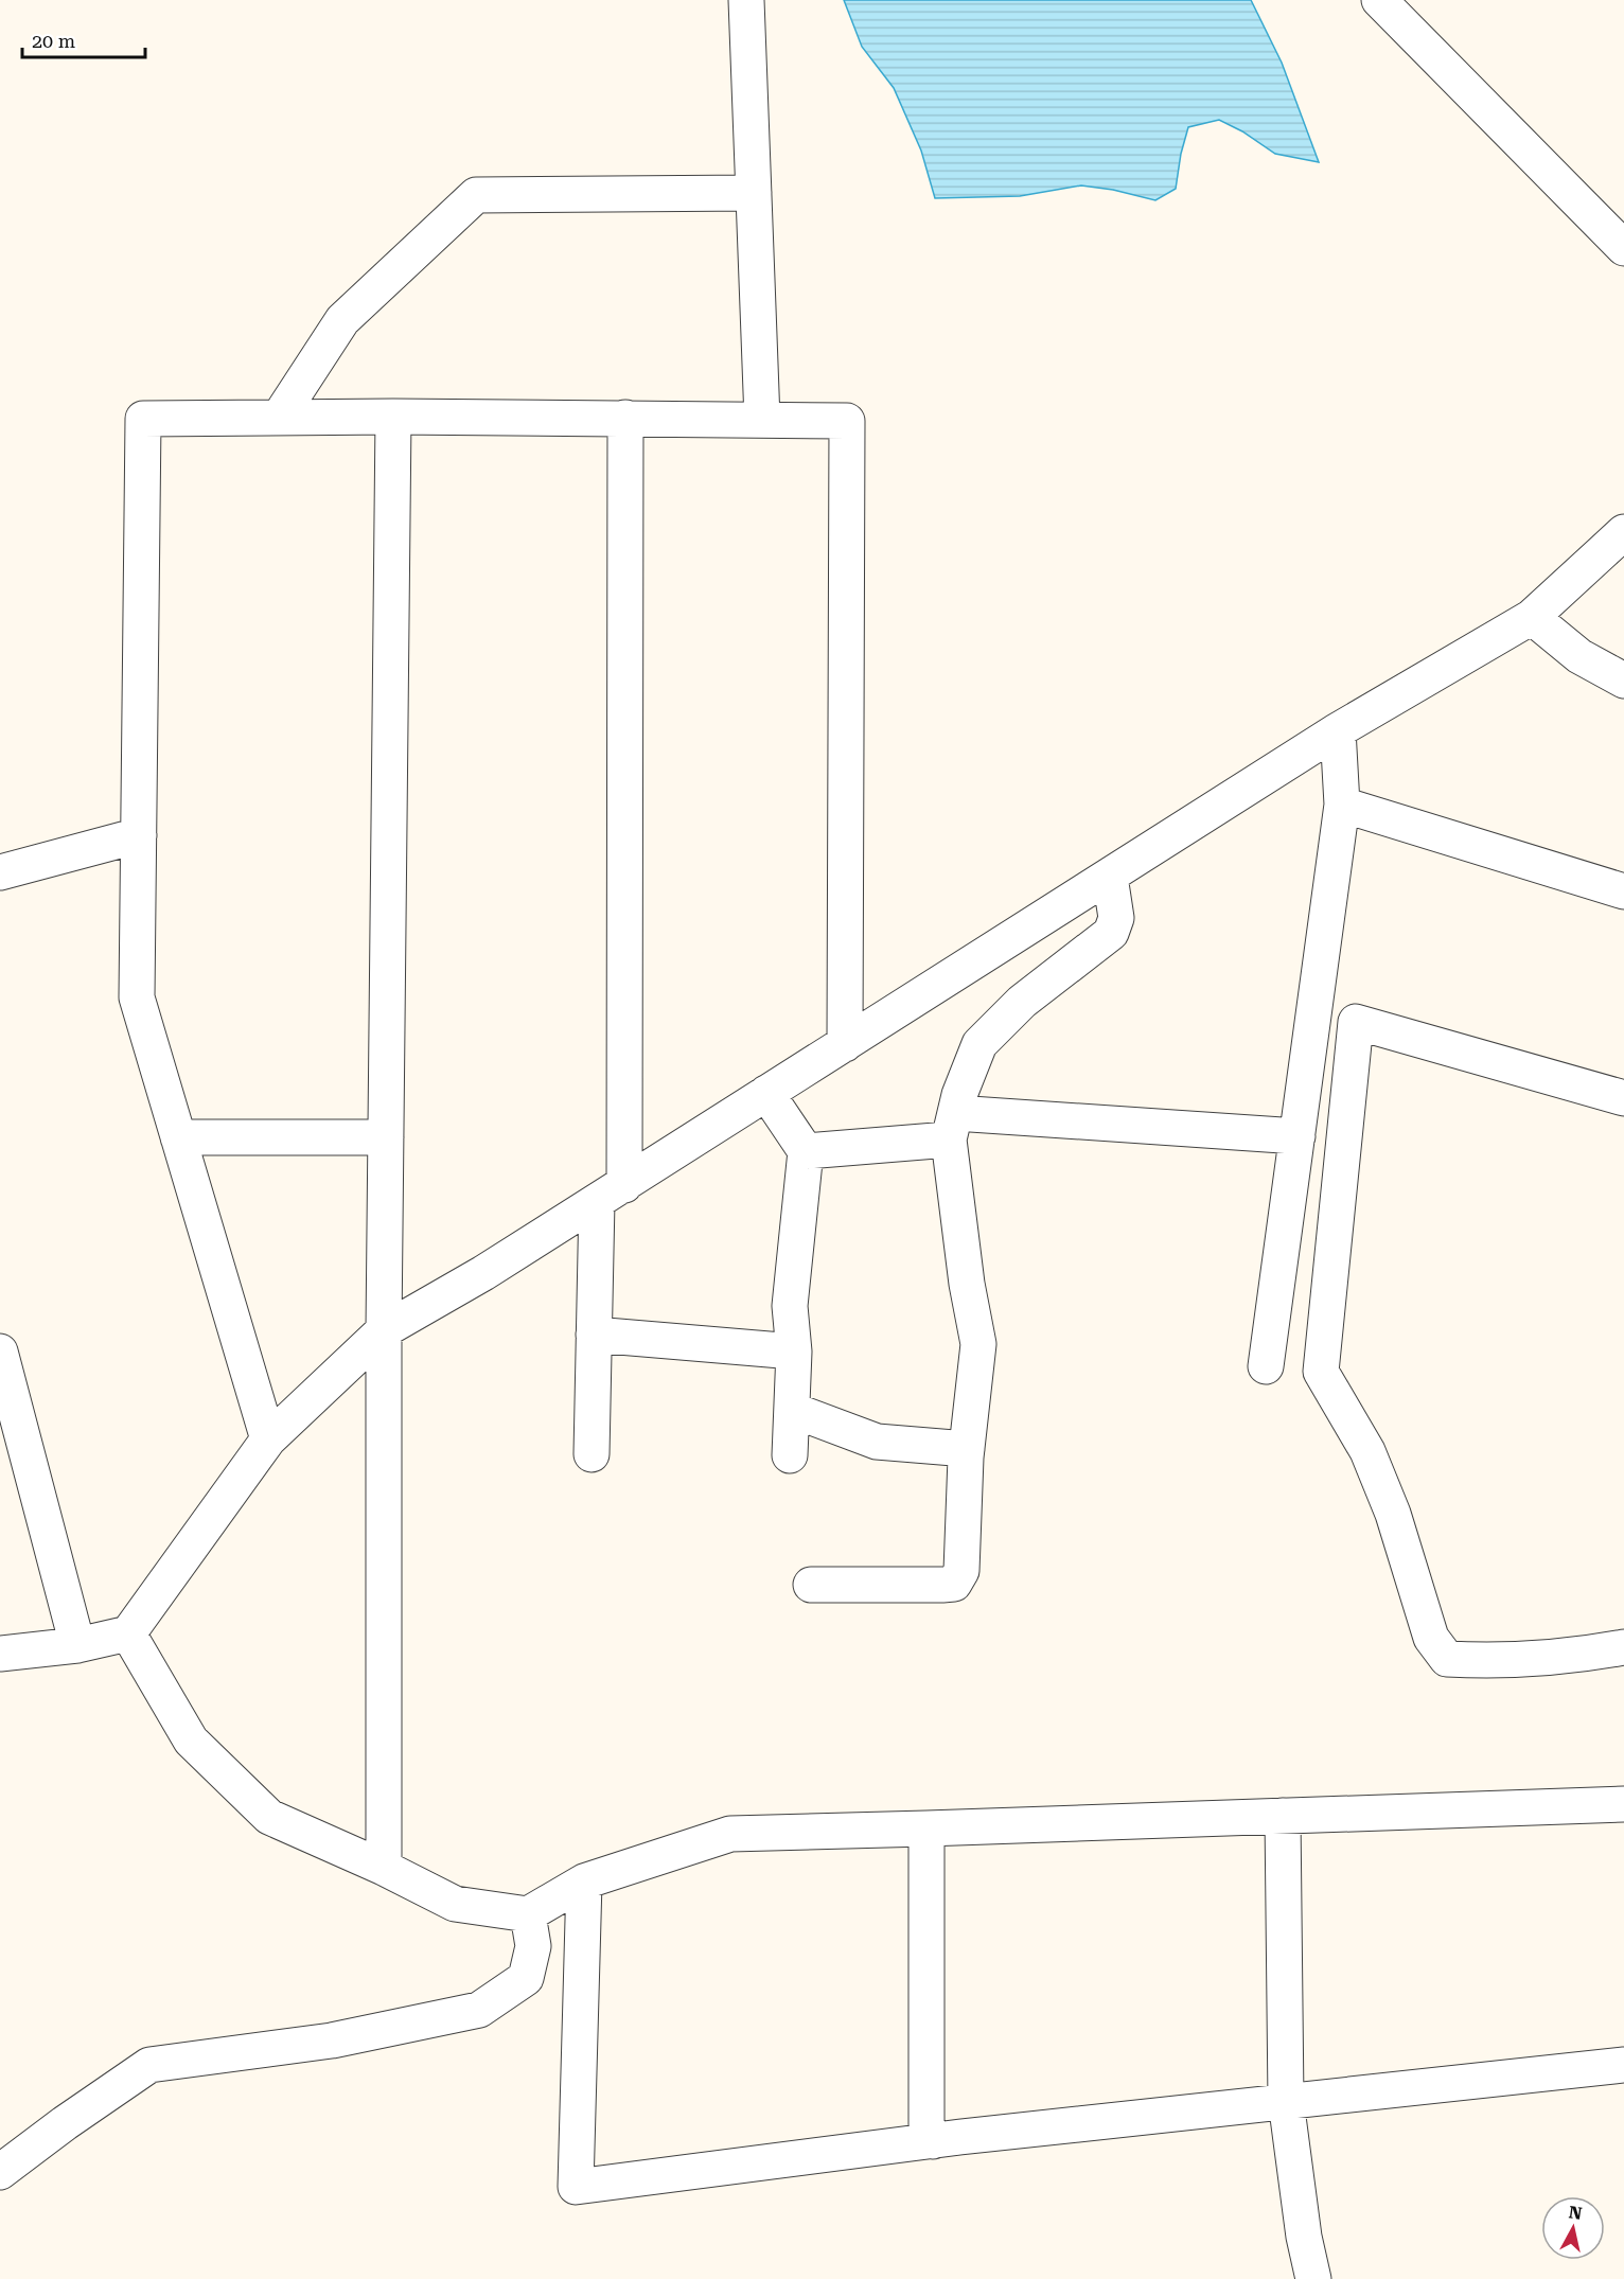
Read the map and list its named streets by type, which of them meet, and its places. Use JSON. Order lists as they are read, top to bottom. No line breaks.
{"scale_bar":"20 m","north":"top"}
